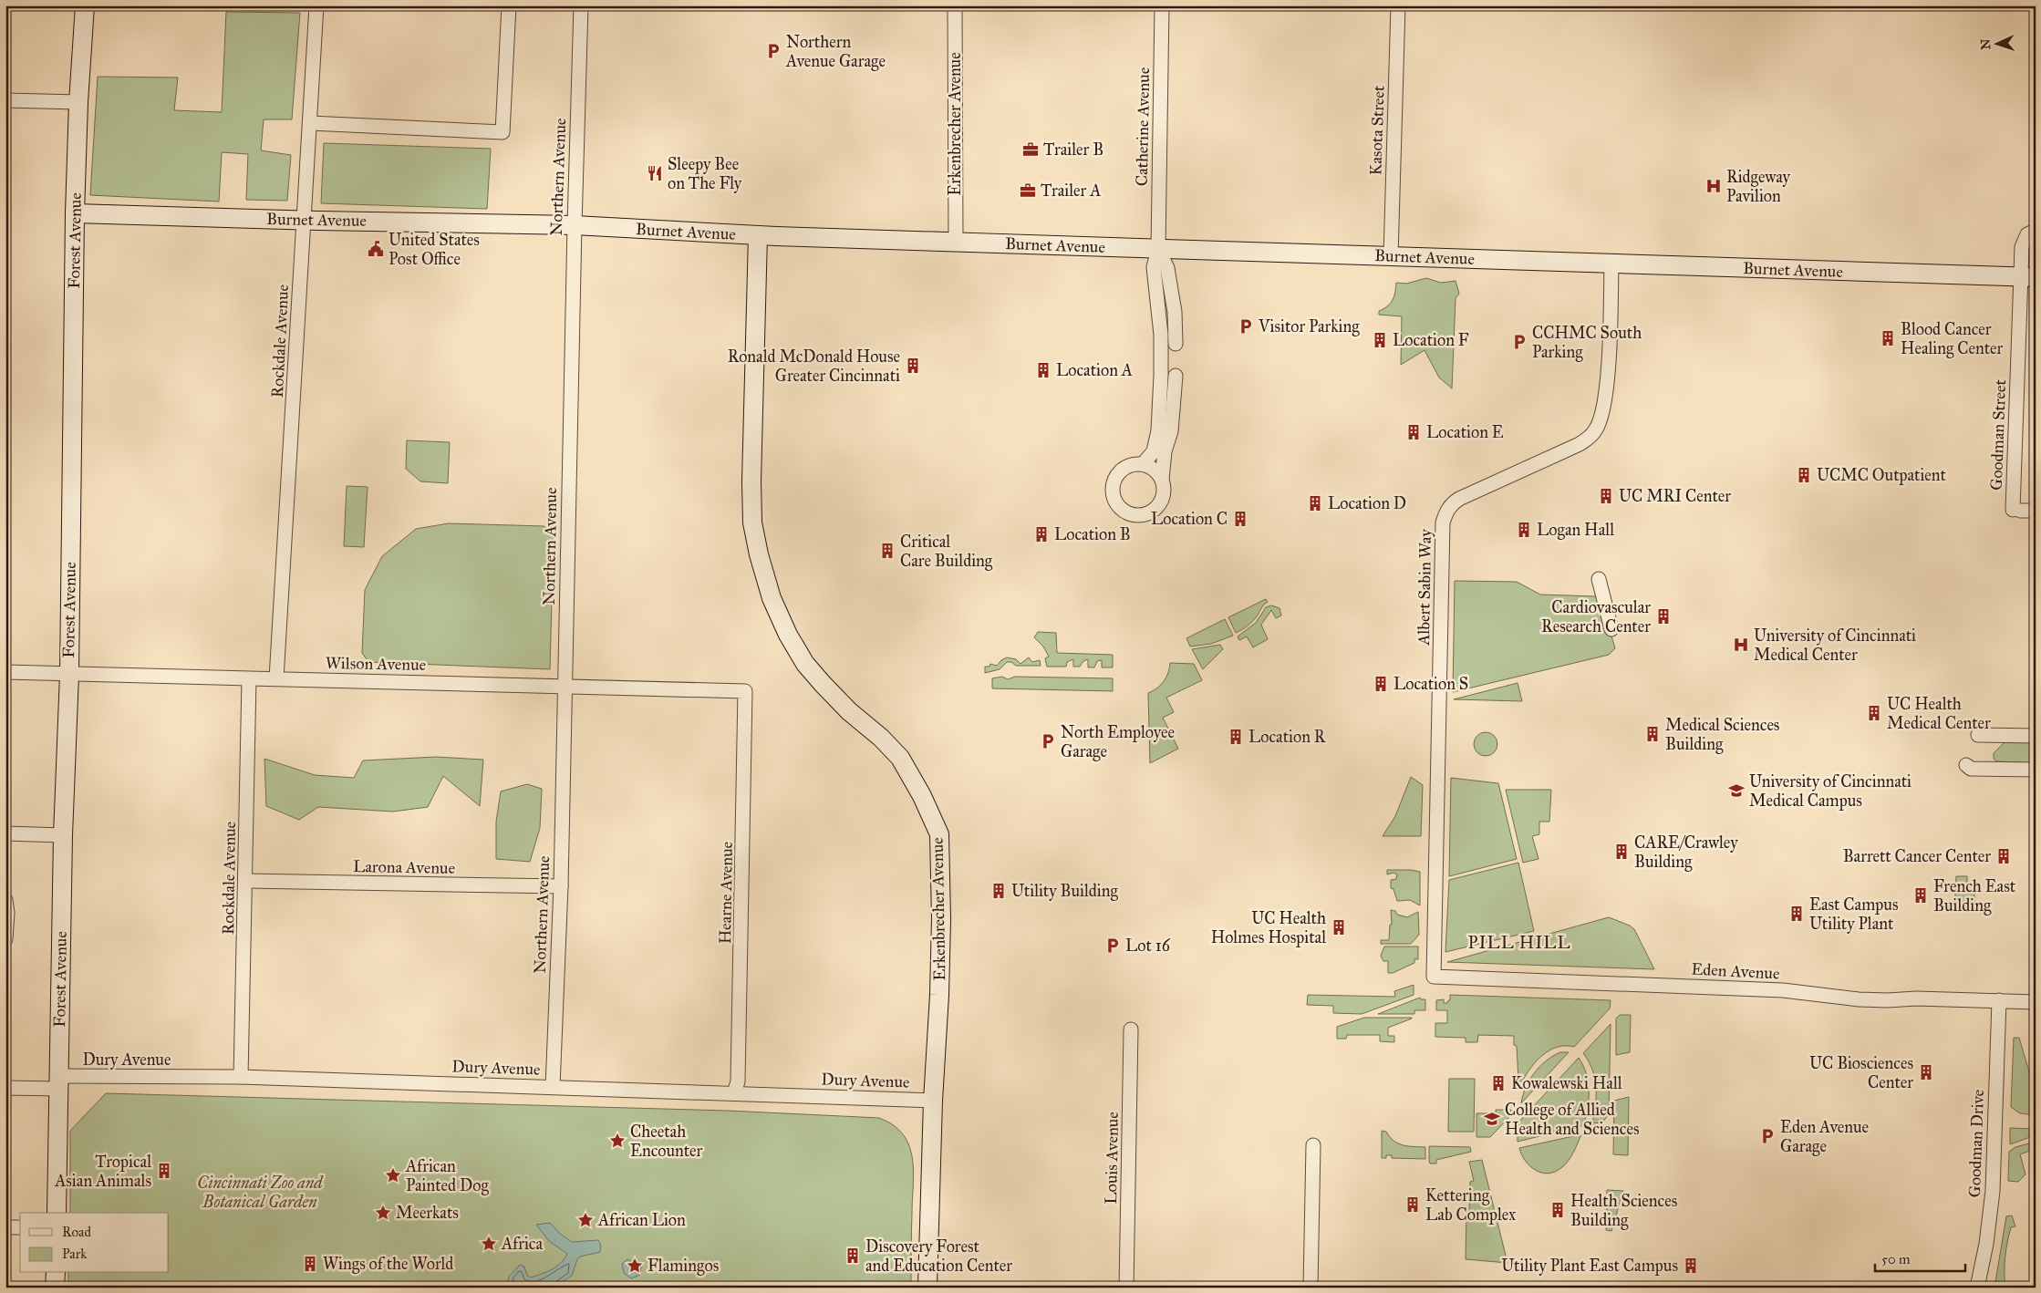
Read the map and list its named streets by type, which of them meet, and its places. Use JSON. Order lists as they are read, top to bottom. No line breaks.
{"streets":{"street":["Erkenbrecher Avenue","Catherine Avenue","Kasota Street","Northern Avenue","Burnet Avenue","Forest Avenue","Rockdale Avenue","Goodman Street","Albert Sabin Way","Wilson Avenue","Larona Avenue","Hearne Avenue","Eden Avenue","Dury Avenue","Goodman Drive","Louis Avenue"]},"crossings":[["Erkenbrecher Avenue","Burnet Avenue"],["Erkenbrecher Avenue","Dury Avenue"],["Catherine Avenue","Burnet Avenue"],["Kasota Street","Burnet Avenue"],["Northern Avenue","Burnet Avenue"],["Northern Avenue","Wilson Avenue"],["Northern Avenue","Larona Avenue"],["Northern Avenue","Dury Avenue"],["Burnet Avenue","Forest Avenue"],["Burnet Avenue","Rockdale Avenue"],["Burnet Avenue","Goodman Street"],["Burnet Avenue","Albert Sabin Way"],["Forest Avenue","Wilson Avenue"],["Forest Avenue","Dury Avenue"],["Rockdale Avenue","Wilson Avenue"],["Rockdale Avenue","Larona Avenue"],["Rockdale Avenue","Dury Avenue"],["Albert Sabin Way","Eden Avenue"],["Wilson Avenue","Hearne Avenue"],["Hearne Avenue","Dury Avenue"],["Eden Avenue","Goodman Drive"]],"districts":["PILL HILL"],"parks":["Cincinnati Zoo and Botanical Garden"],"places":{"parking":["Northern Avenue Garage","Visitor Parking","CCHMC South Parking","North Employee Garage","Lot 16","Eden Avenue Garage"],"office":["Trailer B","Trailer A"],"restaurant":["Sleepy Bee on The Fly"],"hospital":["Ridgeway Pavilion","University of Cincinnati Medical Center"],"public building":["United States Post Office"],"building":["Blood Cancer Healing Center","Location F","Ronald McDonald House Greater Cincinnati","Location A","Location E","UCMC Outpatient","UC MRI Center","Location D","Location C","Logan Hall","Location B","Critical Care Building","Cardiovascular Research Center","Location S","UC Health Medical Center","Medical Sciences Building","Location R","CARE/Crawley Building","Barrett Cancer Center","Utility Building","French East Building","East Campus Utility Plant","UC Health Holmes Hospital","UC Biosciences Center","Kowalewski Hall","Tropical Asian Animals","Kettering Lab Complex","Health Sciences Building","Discovery Forest and Education Center","Wings of the World","Utility Plant East Campus"],"school or university":["University of Cincinnati Medical Campus","College of Allied Health and Sciences"],"place":["Cheetah Encounter","African Painted Dog","Meerkats","African Lion","Africa","Flamingos"]},"legend":["Road","Park"],"scale_bar":"50 m","north":"left"}
